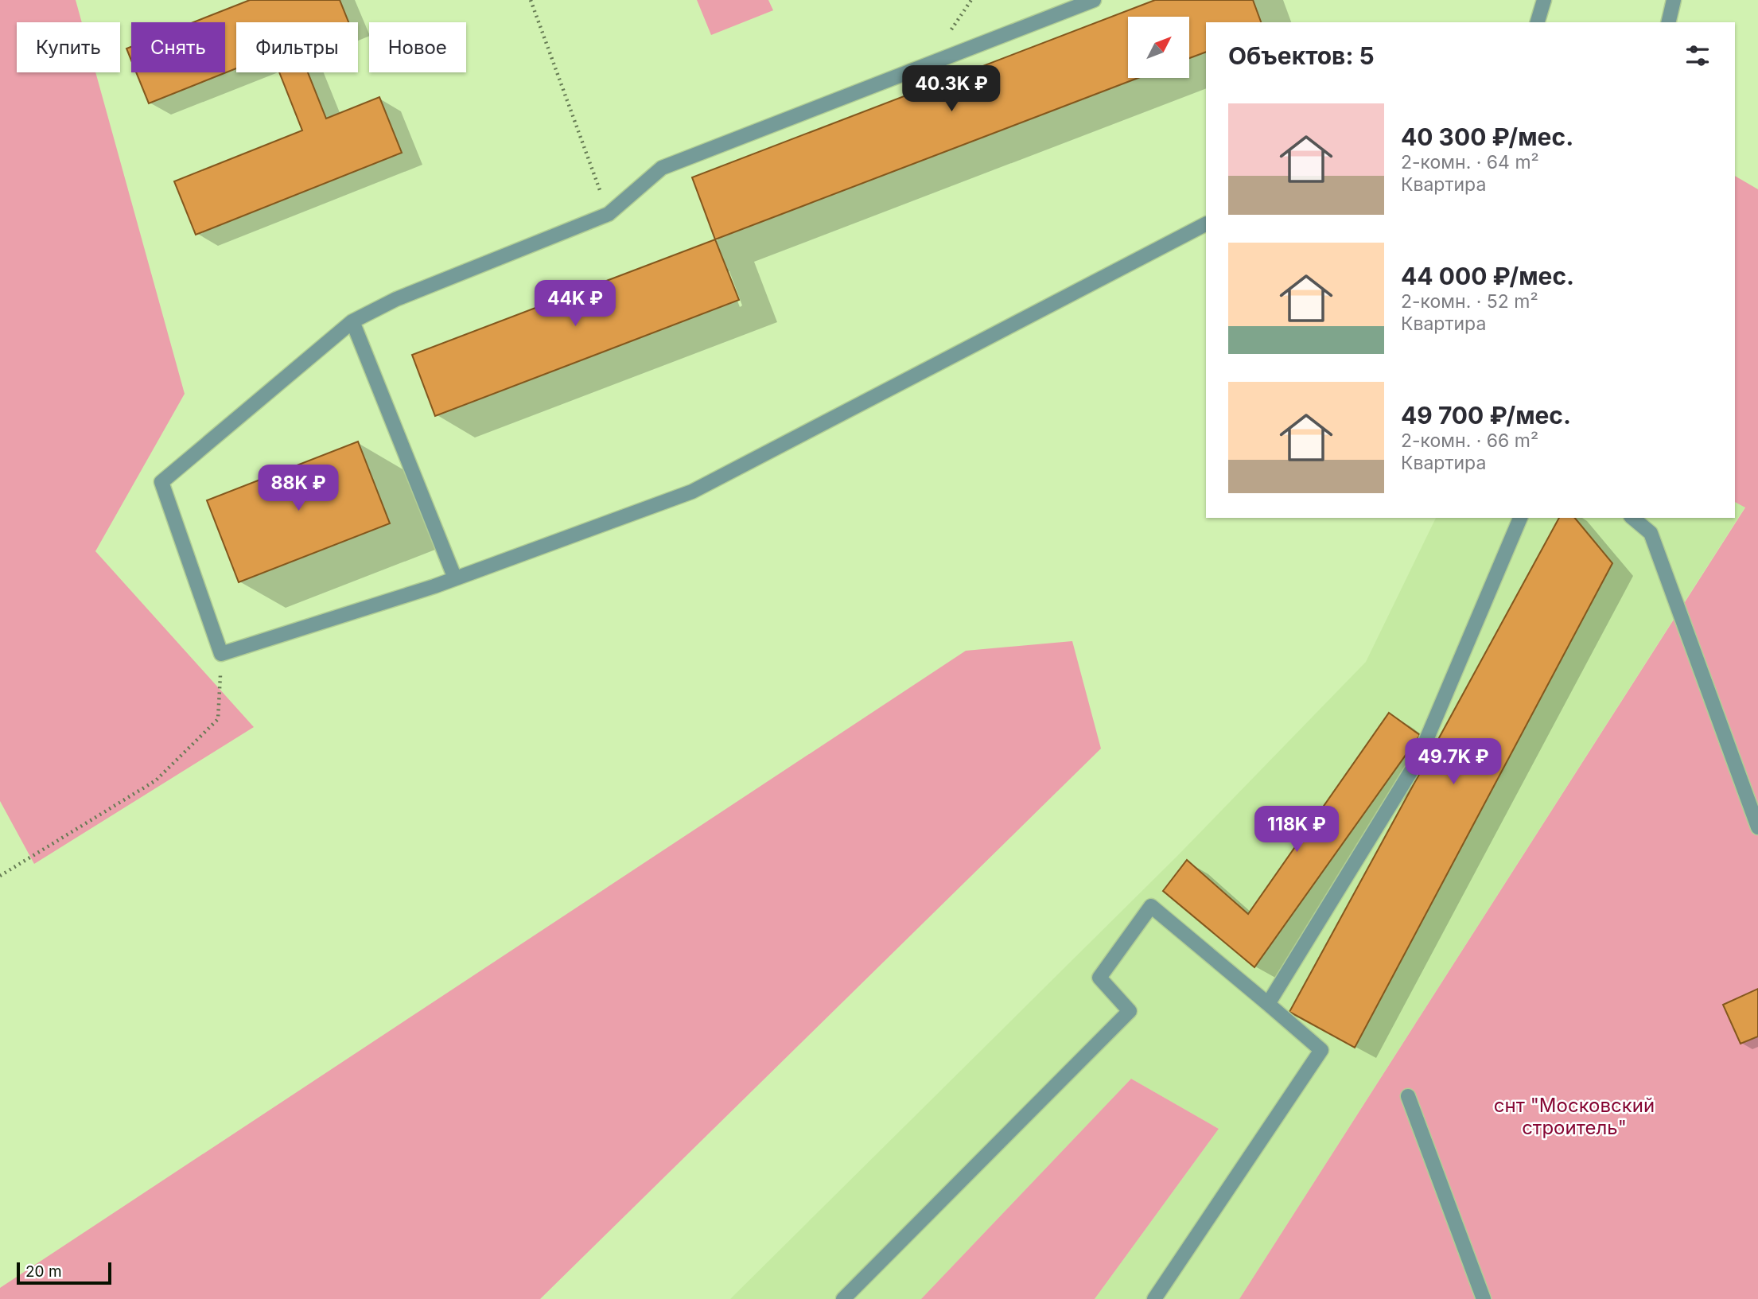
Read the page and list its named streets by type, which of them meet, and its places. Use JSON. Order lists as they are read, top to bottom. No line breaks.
{"parks":["снт \"Московский строитель\""],"scale_bar":"20 m","north":"top right","page":{"chip":["Купить","Снять","Фильтры","Новое"],"heading":"Объектов: 5","price":["40.3K ₽","44K ₽","88K ₽","49.7K ₽","118K ₽"],"list":[{"name":"40 300 ₽/мес.","note":"2-комн. · 64 m² · Квартира"},{"name":"44 000 ₽/мес.","note":"2-комн. · 52 m² · Квартира"},{"name":"49 700 ₽/мес.","note":"2-комн. · 66 m² · Квартира"}],"scale":"20 m"}}
